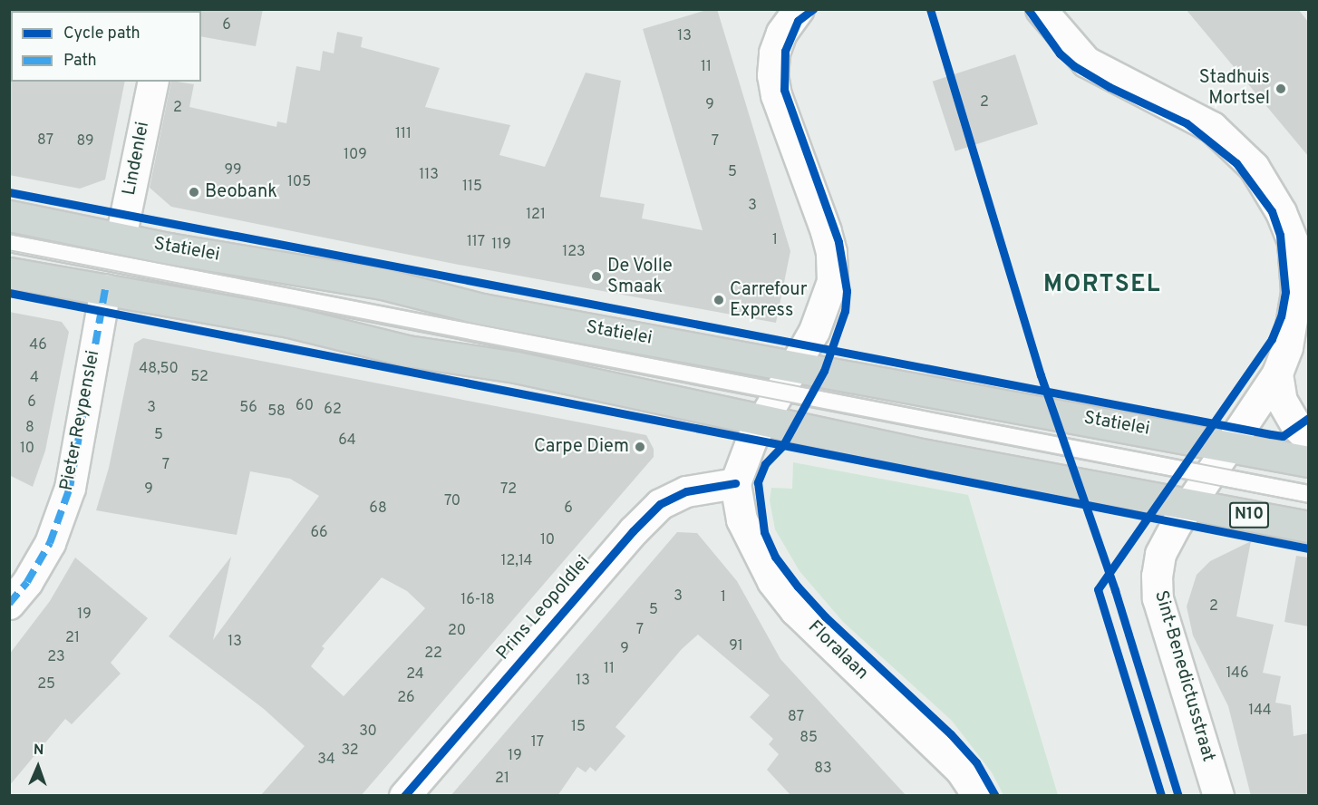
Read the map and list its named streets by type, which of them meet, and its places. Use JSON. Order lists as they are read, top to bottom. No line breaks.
{"streets":{"main road":["Statielei","N10"],"street":["Lindenlei","Pieter Reypenslei","Prins Leopoldlei","Floralaan","Sint-Benedictusstraat"]},"crossings":[["Lindenlei","Statielei"],["Statielei","Sint-Benedictusstraat"],["Pieter Reypenslei","N10"],["N10","Sint-Benedictusstraat"],["Prins Leopoldlei","Floralaan"]],"districts":["MORTSEL"],"places":["Stadhuis Mortsel","Beobank","De Volle Smaak","Carrefour Express","Carpe Diem"],"house_numbers":["6","13","11","2","9","2","111","87","89","7","109","99","5","113","105","115","3","121","1","117","119","123","46","48,50","52","4","6","60","3","56","62","58","8","5","64","10","7","9","72","70","68","6","66","10","12,14","3","1","16-18","2","5","19","7","20","21","13","91","9","22","23","11","146","24","13","25","26","144","87","15","30","85","17","32","19","34","83","21"],"legend":["Cycle path","Path"],"north":"top"}
